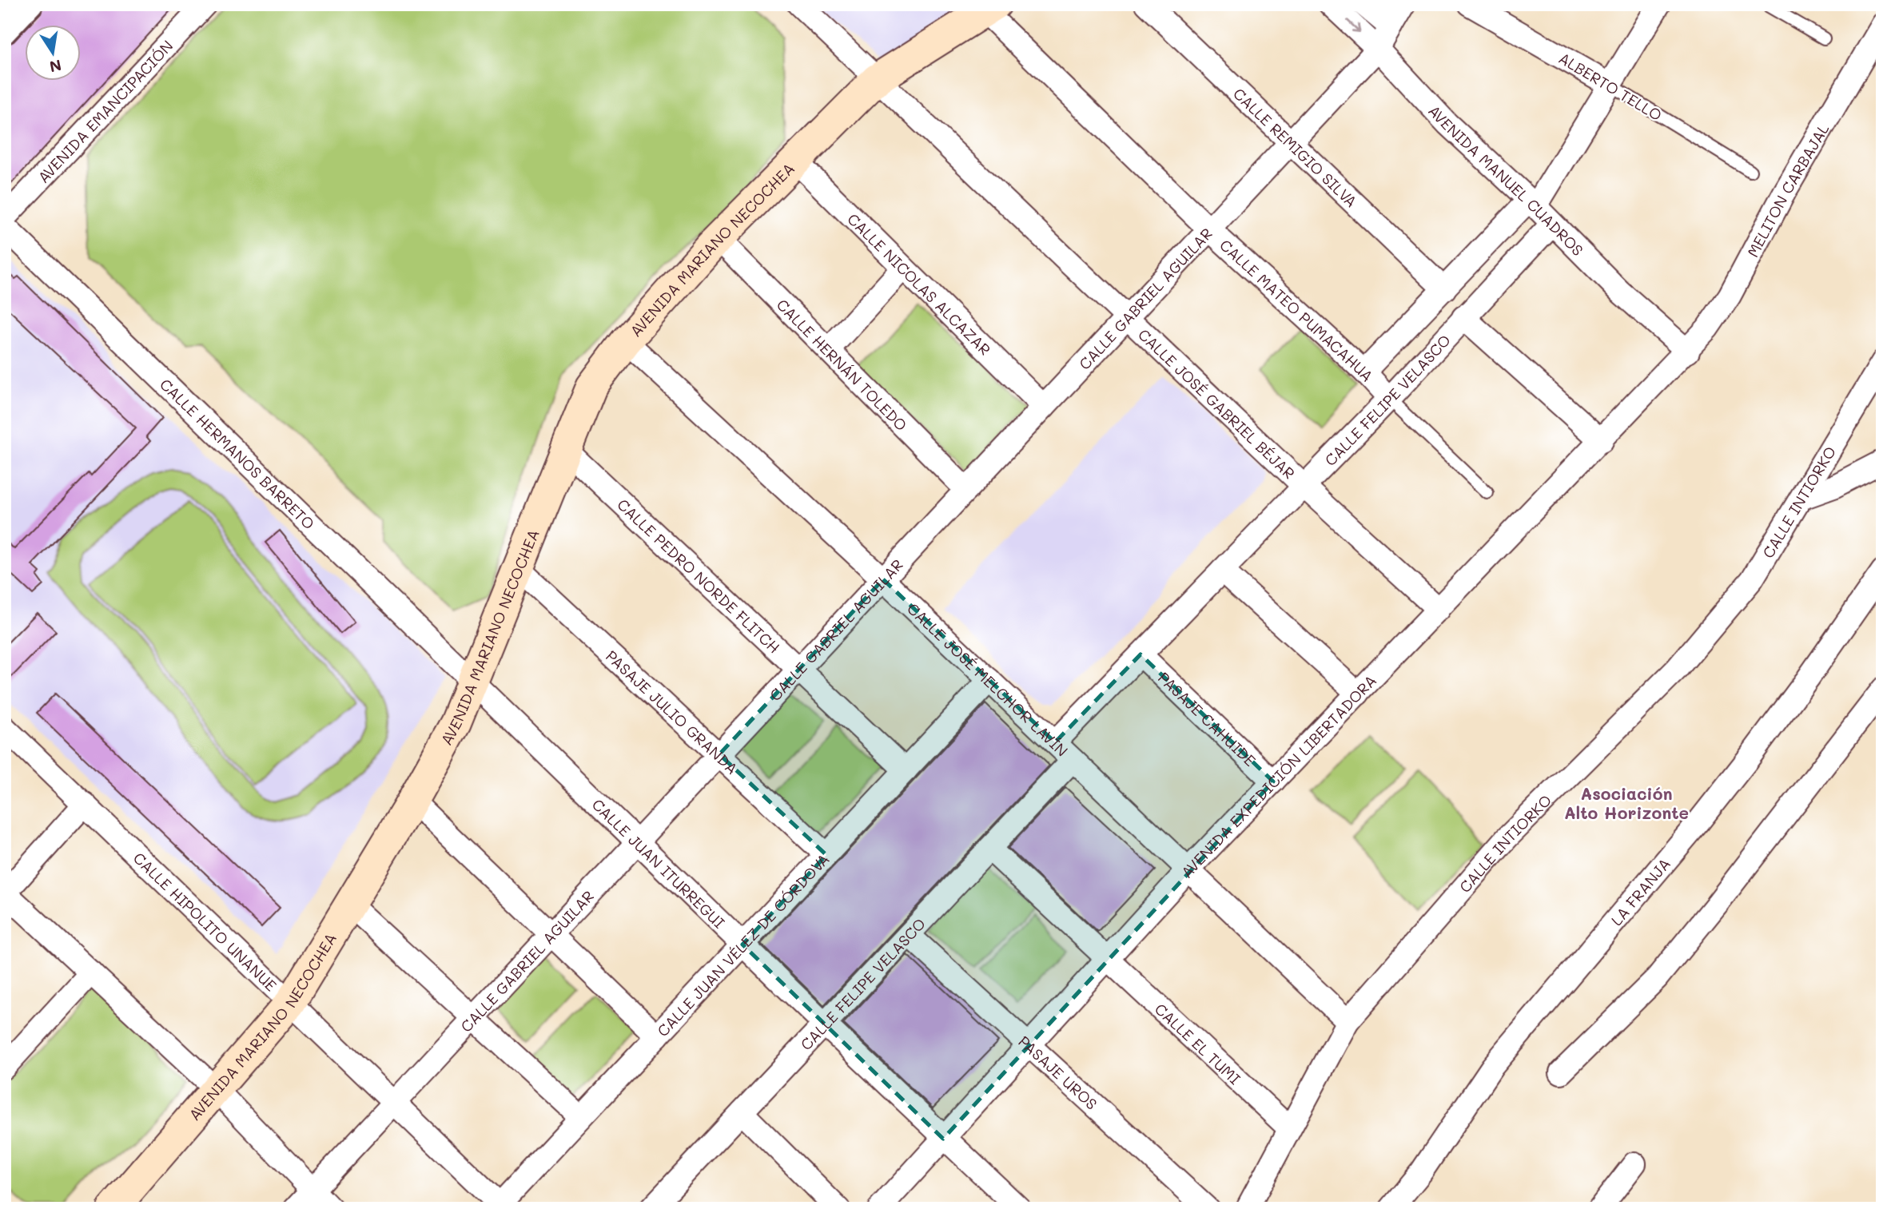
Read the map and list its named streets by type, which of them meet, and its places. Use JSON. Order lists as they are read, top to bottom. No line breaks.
{"streets":{"street":["ALBERTO TELLO","AVENIDA EMANCIPACIÓN","CALLE REMIGIO SILVA","AVENIDA MANUEL CUADROS","MELITON CARBAJAL","AVENIDA MARIANO NECOCHEA","CALLE NICOLAS ALCAZAR","CALLE GABRIEL AGUILAR","CALLE MATEO PUMACAHUA","CALLE HERNÁN TOLEDO","CALLE FELIPE VELASCO","CALLE JOSÉ GABRIEL BÉJAR","CALLE HERMANOS BARRETO","CALLE INTIORKO","CALLE PEDRO NORDE FLITCH","CALLE JOSÉ MELCHOR LAVÍN","PASAJE JULIO GRANDA","PASAJE CAHUIDE","AVENIDA EXPEDICIÓN LIBERTADORA","CALLE JUAN ITURREGUI","LA FRANJA","CALLE HIPOLITO UNANUE","CALLE JUAN VÉLEZ DE CÓRDOVA","CALLE EL TUMI","PASAJE UROS"]},"crossings":[["CALLE REMIGIO SILVA","CALLE GABRIEL AGUILAR"],["AVENIDA MANUEL CUADROS","MELITON CARBAJAL"],["AVENIDA MANUEL CUADROS","CALLE GABRIEL AGUILAR"],["AVENIDA MANUEL CUADROS","CALLE FELIPE VELASCO"],["AVENIDA MANUEL CUADROS","AVENIDA EXPEDICIÓN LIBERTADORA"],["MELITON CARBAJAL","AVENIDA EXPEDICIÓN LIBERTADORA"],["AVENIDA MARIANO NECOCHEA","CALLE NICOLAS ALCAZAR"],["AVENIDA MARIANO NECOCHEA","CALLE MATEO PUMACAHUA"],["AVENIDA MARIANO NECOCHEA","CALLE HERNÁN TOLEDO"],["AVENIDA MARIANO NECOCHEA","CALLE JOSÉ GABRIEL BÉJAR"],["AVENIDA MARIANO NECOCHEA","CALLE HERMANOS BARRETO"],["AVENIDA MARIANO NECOCHEA","CALLE PEDRO NORDE FLITCH"],["AVENIDA MARIANO NECOCHEA","CALLE JOSÉ MELCHOR LAVÍN"],["AVENIDA MARIANO NECOCHEA","PASAJE JULIO GRANDA"],["AVENIDA MARIANO NECOCHEA","CALLE JUAN ITURREGUI"],["AVENIDA MARIANO NECOCHEA","CALLE HIPOLITO UNANUE"],["CALLE NICOLAS ALCAZAR","CALLE GABRIEL AGUILAR"],["CALLE GABRIEL AGUILAR","CALLE MATEO PUMACAHUA"],["CALLE GABRIEL AGUILAR","CALLE HERNÁN TOLEDO"],["CALLE GABRIEL AGUILAR","CALLE JOSÉ GABRIEL BÉJAR"],["CALLE GABRIEL AGUILAR","CALLE PEDRO NORDE FLITCH"],["CALLE GABRIEL AGUILAR","CALLE JOSÉ MELCHOR LAVÍN"],["CALLE GABRIEL AGUILAR","PASAJE JULIO GRANDA"],["CALLE GABRIEL AGUILAR","CALLE JUAN ITURREGUI"],["CALLE GABRIEL AGUILAR","CALLE HIPOLITO UNANUE"],["CALLE MATEO PUMACAHUA","CALLE FELIPE VELASCO"],["CALLE FELIPE VELASCO","CALLE JOSÉ GABRIEL BÉJAR"],["CALLE FELIPE VELASCO","CALLE JOSÉ MELCHOR LAVÍN"],["CALLE FELIPE VELASCO","PASAJE CAHUIDE"],["CALLE FELIPE VELASCO","CALLE JUAN ITURREGUI"],["CALLE FELIPE VELASCO","CALLE EL TUMI"],["CALLE FELIPE VELASCO","PASAJE UROS"],["CALLE JOSÉ GABRIEL BÉJAR","AVENIDA EXPEDICIÓN LIBERTADORA"],["CALLE HERMANOS BARRETO","CALLE JUAN ITURREGUI"],["CALLE INTIORKO","CALLE JOSÉ MELCHOR LAVÍN"],["CALLE INTIORKO","CALLE EL TUMI"],["CALLE PEDRO NORDE FLITCH","CALLE JUAN VÉLEZ DE CÓRDOVA"],["CALLE JOSÉ MELCHOR LAVÍN","AVENIDA EXPEDICIÓN LIBERTADORA"],["CALLE JOSÉ MELCHOR LAVÍN","CALLE JUAN VÉLEZ DE CÓRDOVA"],["PASAJE JULIO GRANDA","CALLE JUAN VÉLEZ DE CÓRDOVA"],["PASAJE CAHUIDE","AVENIDA EXPEDICIÓN LIBERTADORA"],["AVENIDA EXPEDICIÓN LIBERTADORA","CALLE JUAN ITURREGUI"],["AVENIDA EXPEDICIÓN LIBERTADORA","CALLE EL TUMI"],["AVENIDA EXPEDICIÓN LIBERTADORA","PASAJE UROS"],["CALLE JUAN ITURREGUI","CALLE JUAN VÉLEZ DE CÓRDOVA"],["CALLE HIPOLITO UNANUE","CALLE JUAN VÉLEZ DE CÓRDOVA"]],"districts":["Asociación Alto Horizonte"],"north":"bottom"}
